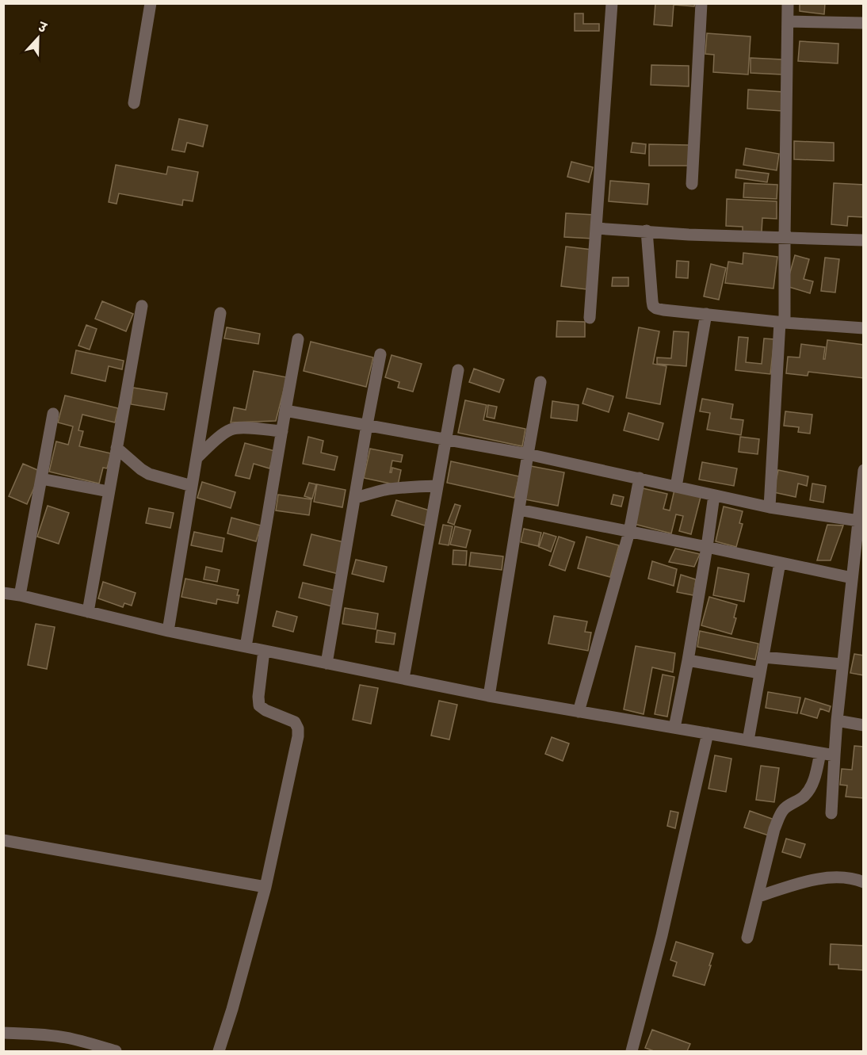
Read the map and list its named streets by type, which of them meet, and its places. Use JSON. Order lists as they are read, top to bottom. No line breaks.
{"north":"top"}
